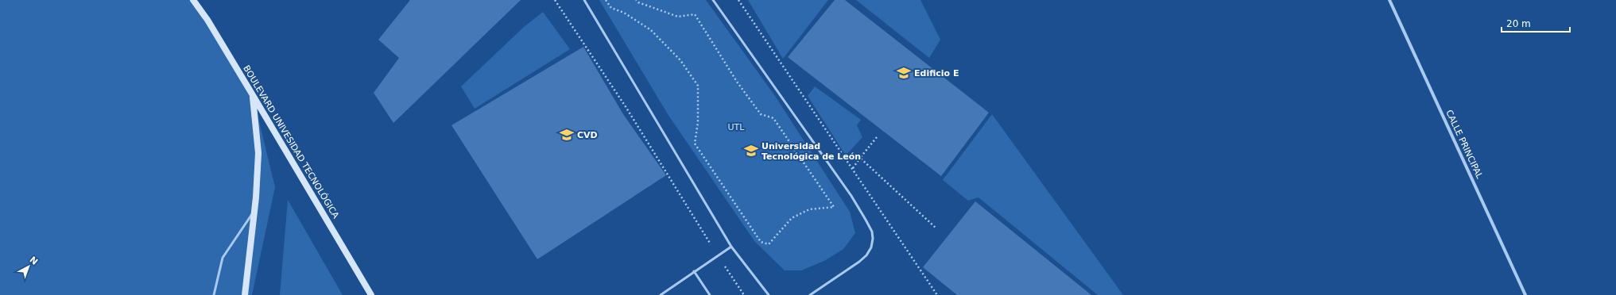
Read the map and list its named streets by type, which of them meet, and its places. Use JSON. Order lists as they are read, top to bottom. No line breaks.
{"streets":{"street":["BOULEVARD UNIVESIDAD TECNOLÓGICA","CALLE PRINCIPAL"]},"parks":["UTL"],"places":{"school or university":["Edificio E","CVD","Universidad Tecnológica de León"]},"scale_bar":"20 m","north":"top right"}
